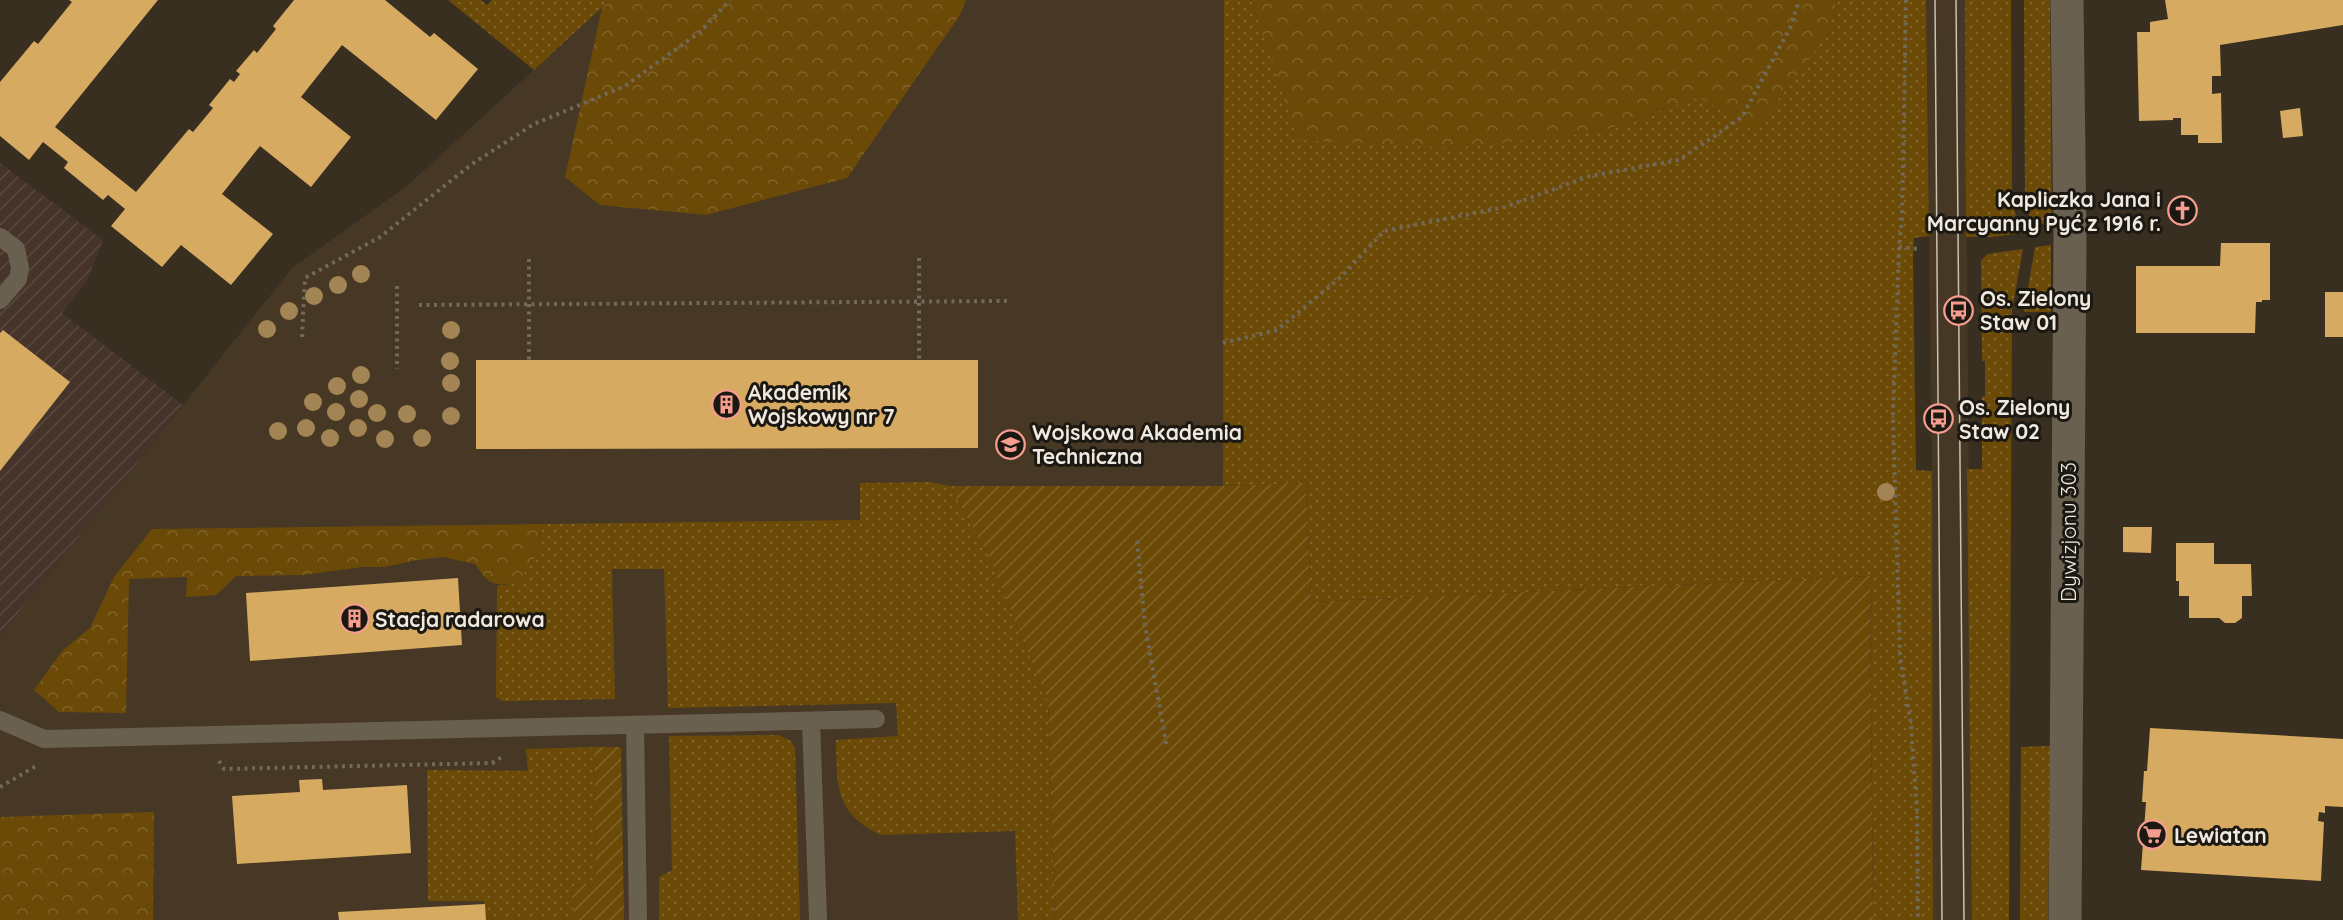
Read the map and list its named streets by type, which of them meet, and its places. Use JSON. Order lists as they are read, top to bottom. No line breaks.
{"streets":{"street":["Dywizjonu 303"]},"places":{"church":["Kapliczka Jana i Marcyanny Pyć z 1916 r."],"bus stop":["Os. Zielony Staw 01","Os. Zielony Staw 02"],"building":["Akademik Wojskowy nr 7","Stacja radarowa"],"school or university":["Wojskowa Akademia Techniczna"],"supermarket":["Lewiatan"]}}
